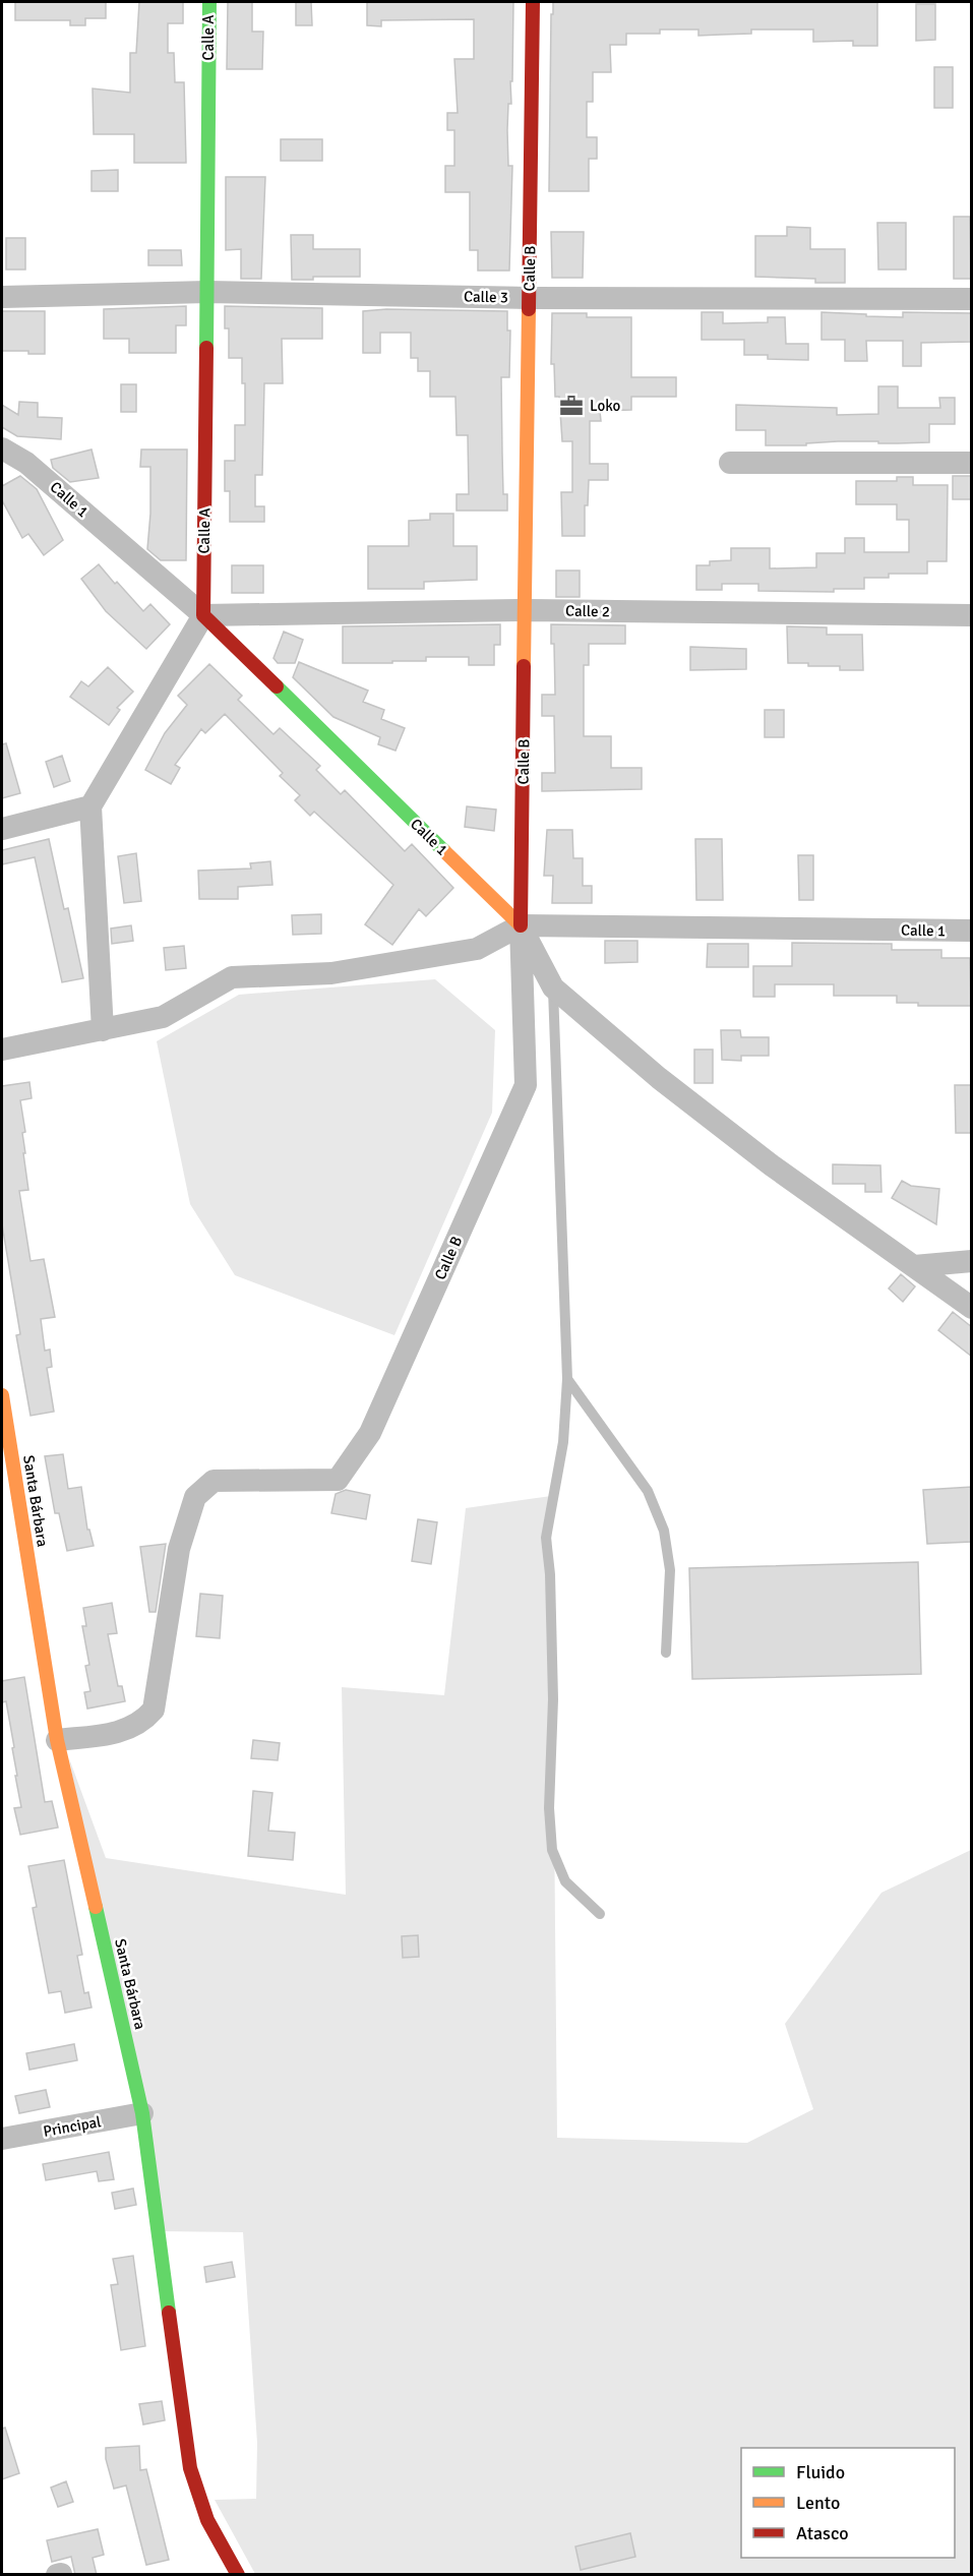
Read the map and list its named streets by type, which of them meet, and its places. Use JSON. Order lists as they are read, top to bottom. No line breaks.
{"streets":{"street":["Calle A","Calle B","Calle 3","Calle 1","Calle 2","Santa Bárbara","Principal"]},"crossings":[["Calle A","Calle 3"],["Calle A","Calle 1"],["Calle A","Calle 2"],["Calle B","Calle 3"],["Calle B","Calle 1"],["Calle B","Calle 2"],["Calle B","Santa Bárbara"],["Calle 1","Calle 2"],["Santa Bárbara","Principal"]],"places":{"office":["Loko"]},"legend":["Fluido","Lento","Atasco"]}
